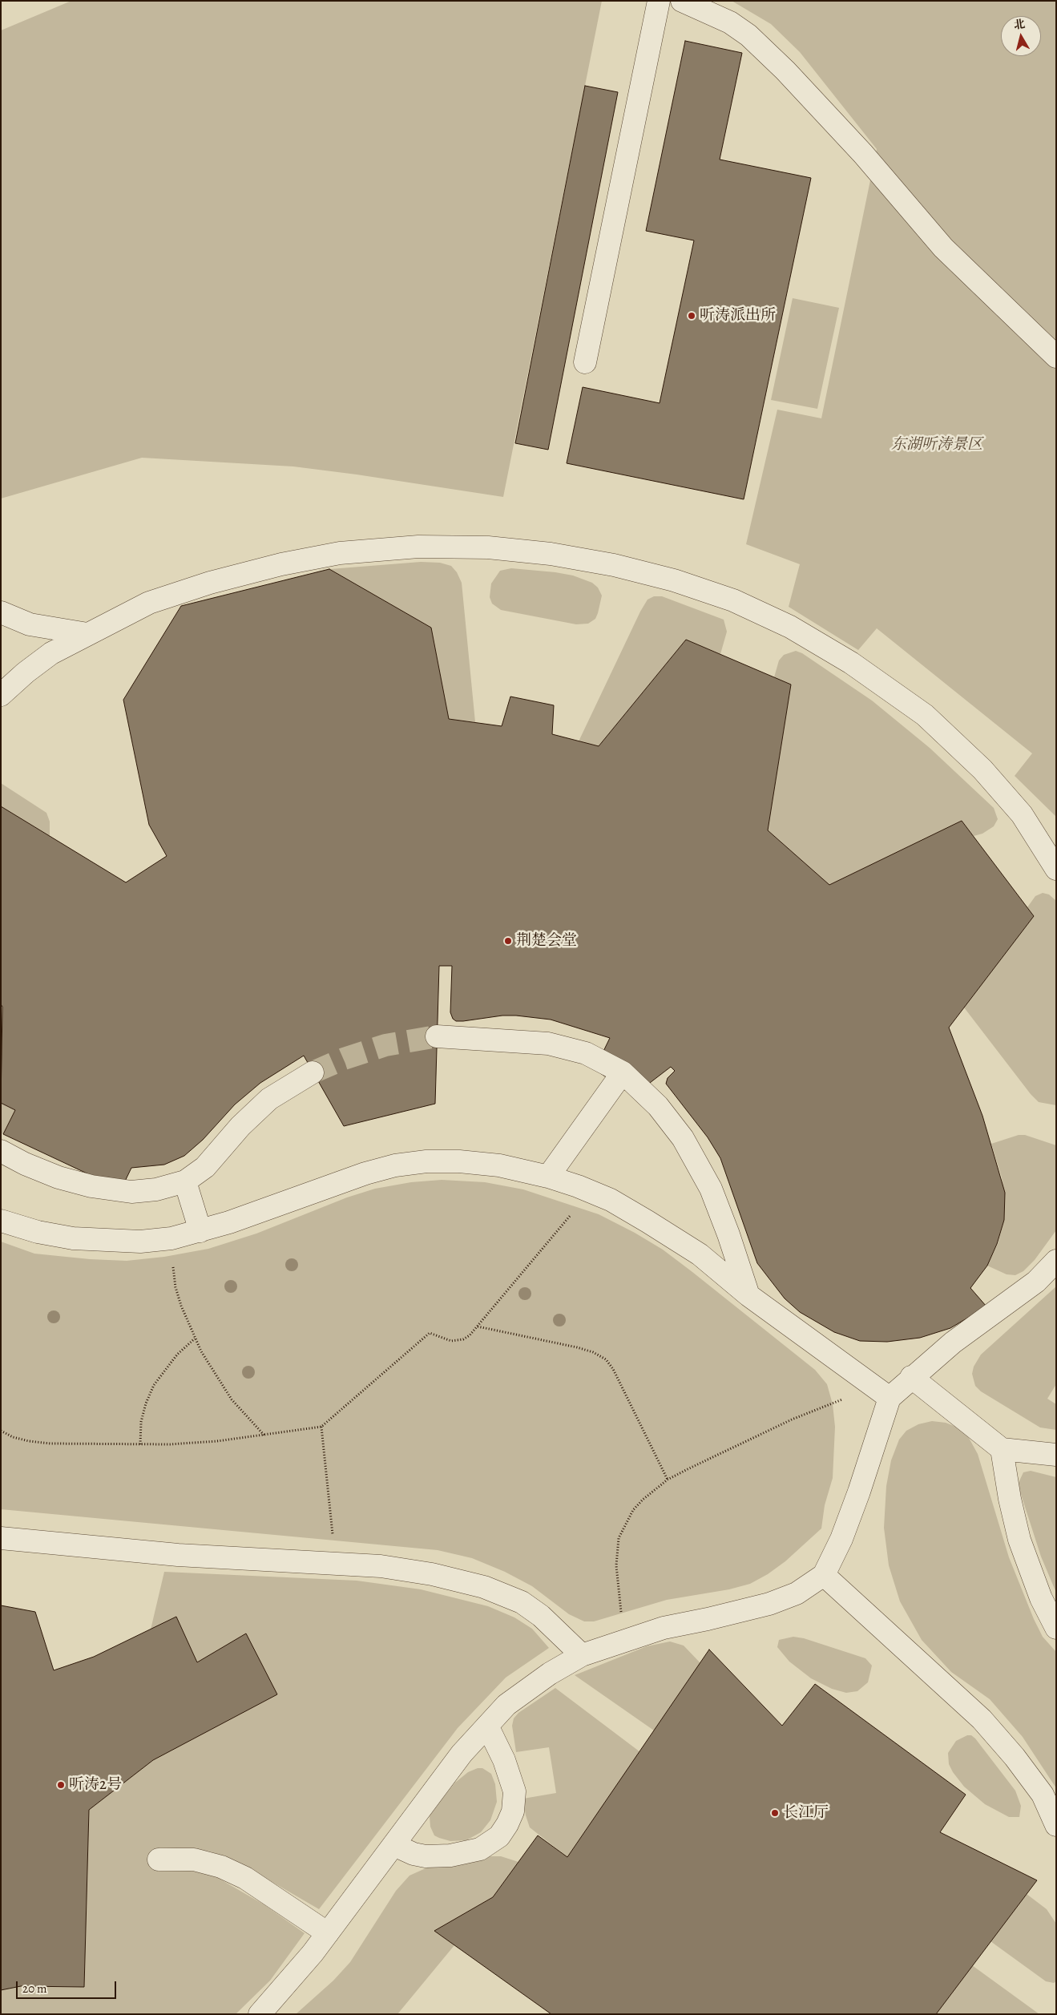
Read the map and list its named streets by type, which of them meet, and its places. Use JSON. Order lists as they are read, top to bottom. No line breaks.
{"parks":["东湖听涛景区"],"places":["听涛派出所","荆楚会堂","听涛2号","长江厅"],"scale_bar":"20 m","north":"top"}
